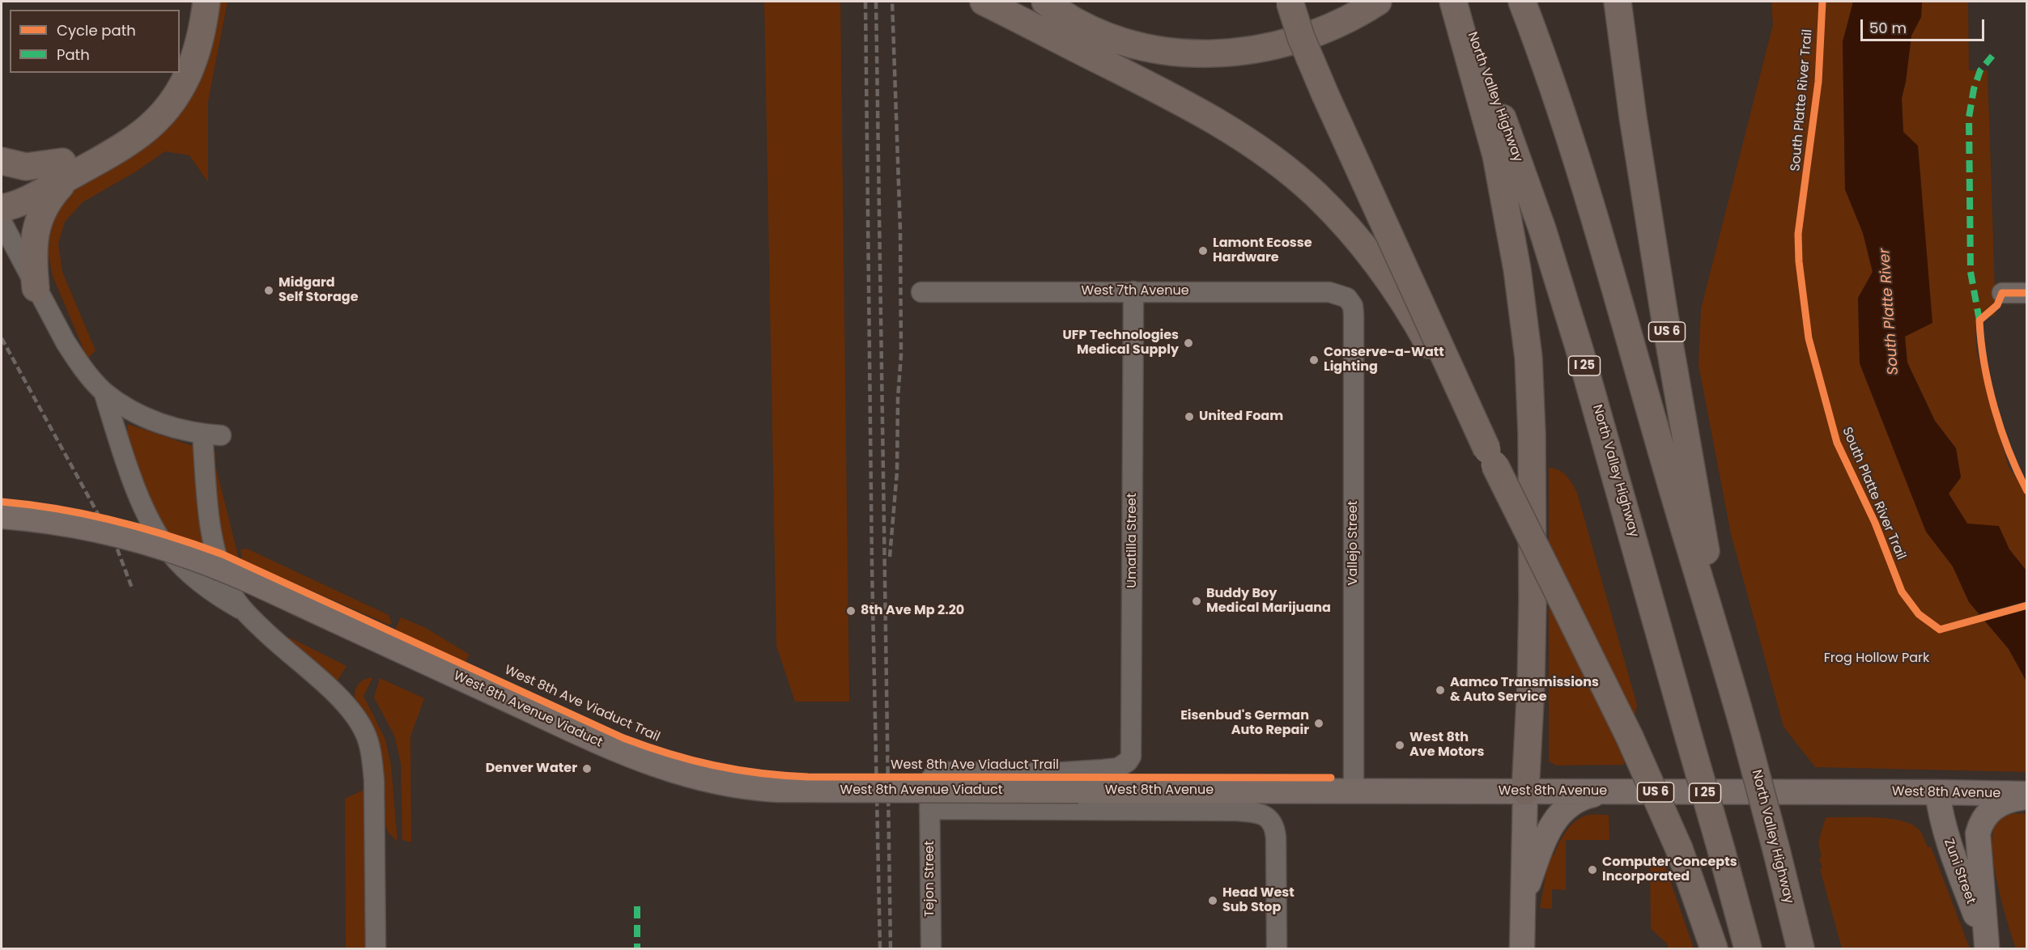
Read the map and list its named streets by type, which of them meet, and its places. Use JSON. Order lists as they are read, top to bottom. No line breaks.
{"streets":{"highway":["North Valley Highway","US 6","I 25"],"main road":["West 8th Avenue Viaduct","West 8th Avenue","Zuni Street"],"street":["West 7th Avenue","Umatilla Street","Vallejo Street","Tejon Street"],"cycle path":["South Platte River Trail","West 8th Ave Viaduct Trail"]},"crossings":[["North Valley Highway","US 6"],["West 7th Avenue","Umatilla Street"],["West 7th Avenue","Vallejo Street"],["Umatilla Street","West 8th Avenue"],["Umatilla Street","Tejon Street"],["Vallejo Street","West 8th Avenue"],["West 8th Avenue Viaduct","West 8th Avenue"],["West 8th Avenue","Zuni Street"],["West 8th Avenue","Tejon Street"]],"water":["South Platte River"],"parks":["Frog Hollow Park"],"places":["Lamont Ecosse Hardware","Midgard Self Storage","UFP Technologies Medical Supply","Conserve-a-Watt Lighting","United Foam","Buddy Boy Medical Marijuana","8th Ave Mp 2.20","Aamco Transmissions & Auto Service","Eisenbud's German Auto Repair","West 8th Ave Motors","Denver Water","Computer Concepts Incorporated","Head West Sub Stop"],"legend":["Cycle path","Path"],"scale_bar":"50 m"}
